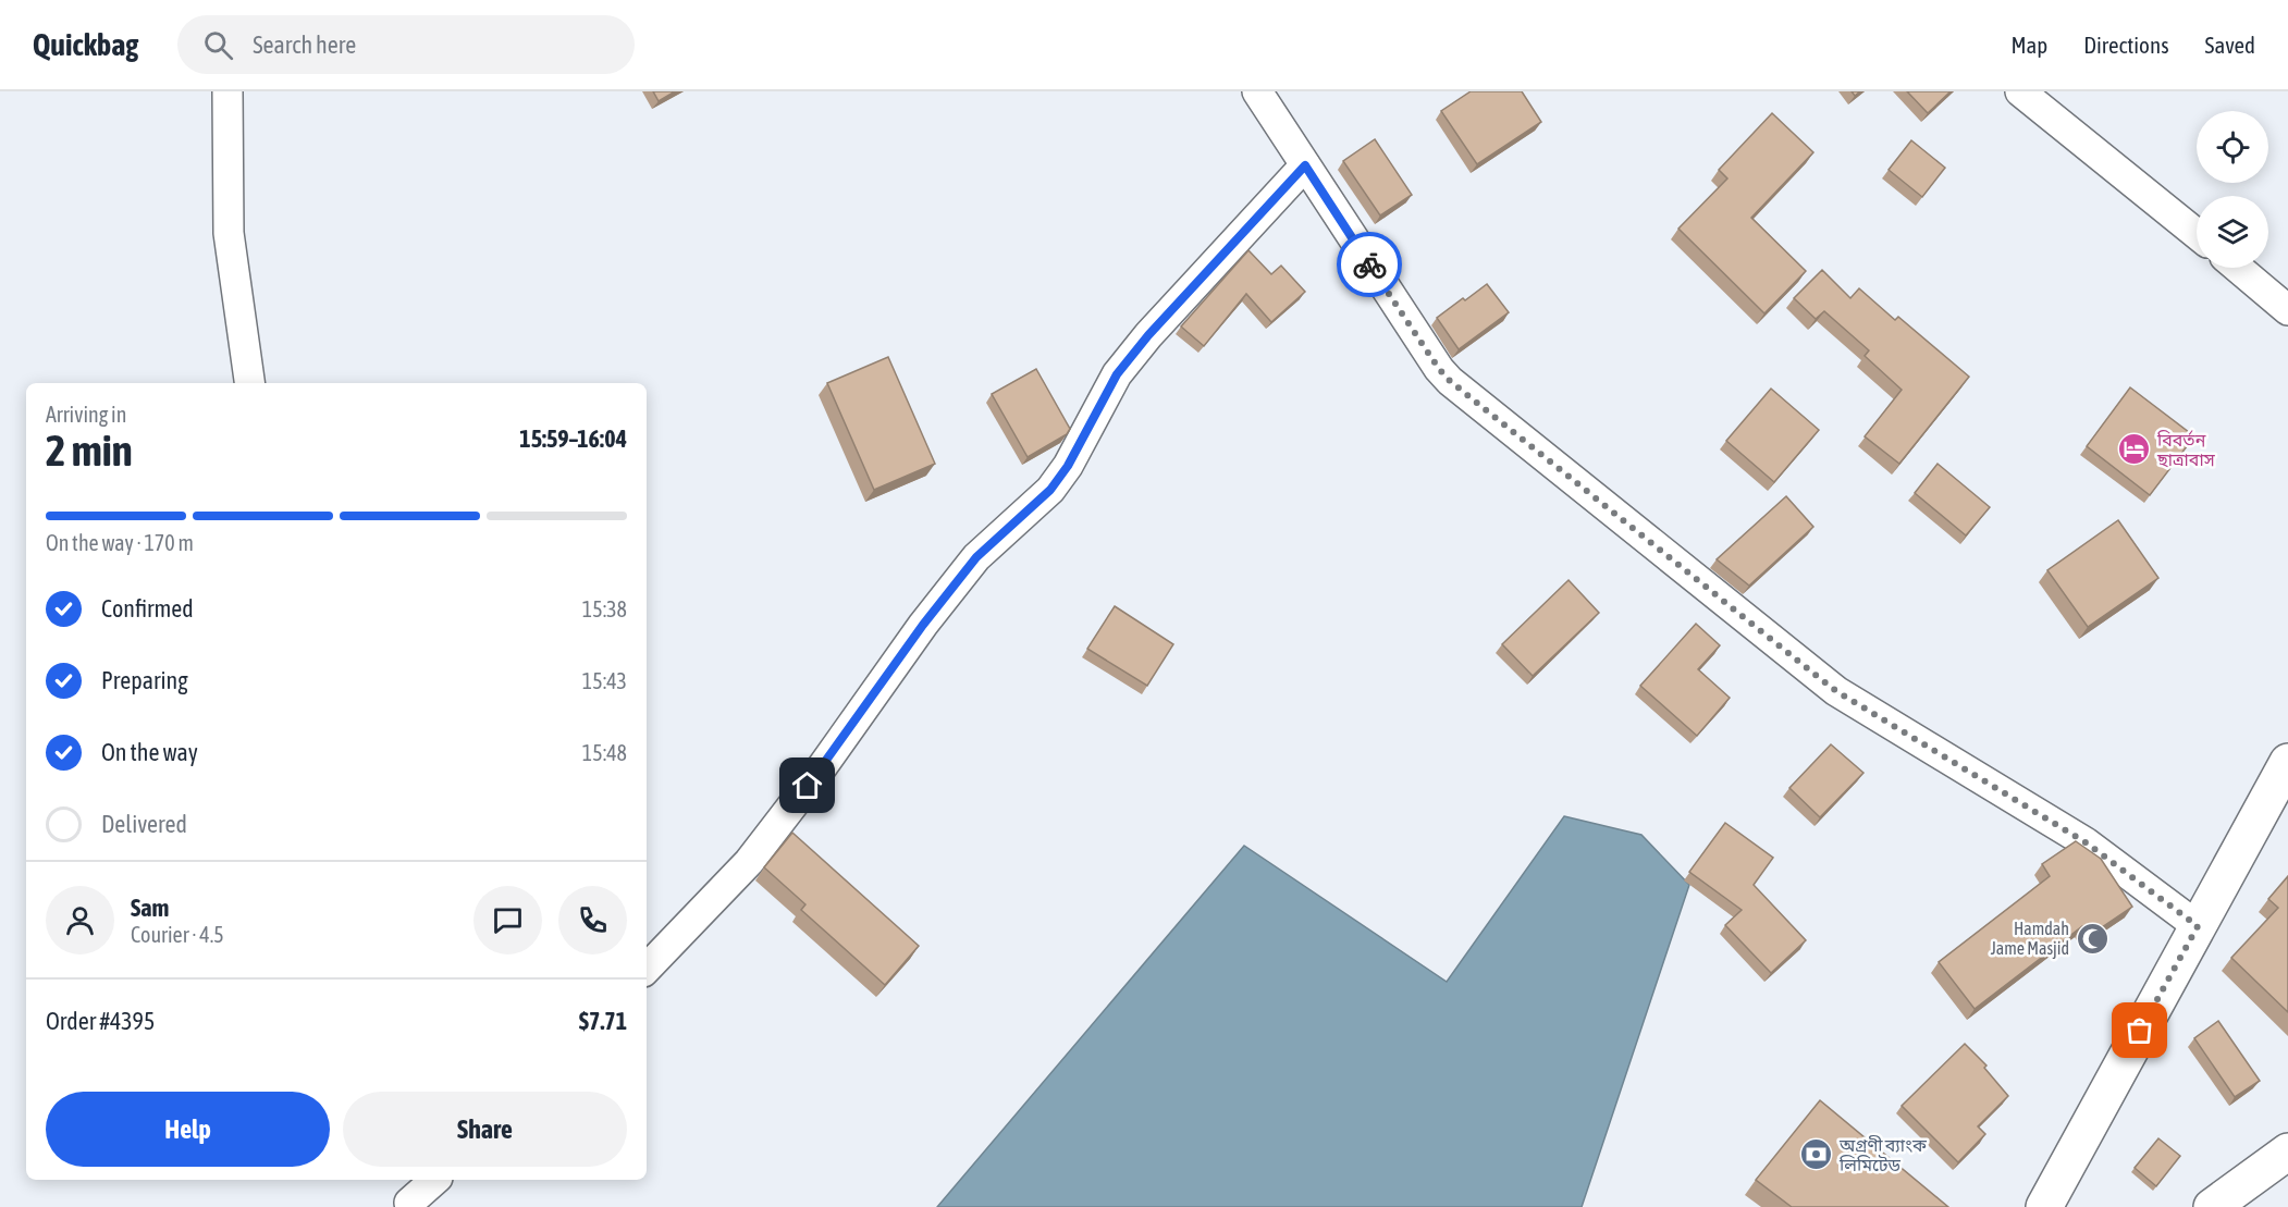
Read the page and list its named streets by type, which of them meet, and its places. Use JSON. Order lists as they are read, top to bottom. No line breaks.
{"places":{"hotel":["বিবর্তন ছাত্রাবাস"],"mosque":["Hamdah Jame Masjid"],"bank":["অগ্রণী ব্যাংক লিমিটেড"]},"page":{"header":"Quickbag","search":"Search here","nav":["Map","Directions","Saved"],"heading":["2 min","Arriving in","15:59–16:04"],"panel":["Sam","Courier · 4.5","Order #4395","$7.71"],"bar":"On the way · 170 m","list":[["Confirmed","15:38"],["Preparing","15:43"],["On the way","15:48"],"Delivered"],"buttons":["Help","Share"]}}
